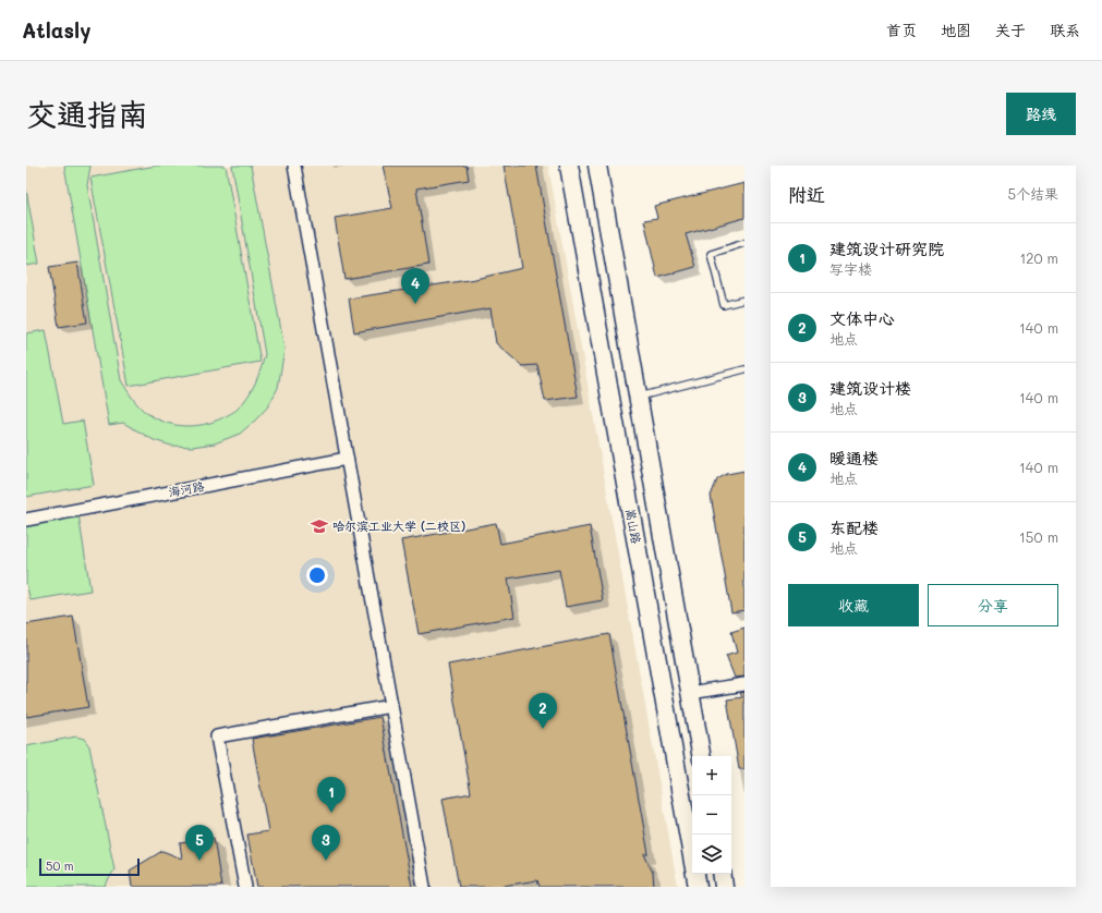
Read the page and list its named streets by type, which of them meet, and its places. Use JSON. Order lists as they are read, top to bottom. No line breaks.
{"streets":{"main road":["嵩山路"],"street":["海河路"]},"places":{"school or university":["哈尔滨工业大学 (二校区)"]},"scale_bar":"50 m","page":{"header":"Atlasly","nav":["首页","地图","关于","联系"],"buttons":["路线",["收藏","分享"]],"title":"交通指南","heading":["附近","5个结果"],"list":[{"mark":"1","name":"建筑设计研究院","note":"写字楼","value":"120 m"},{"mark":"2","name":"文体中心","note":"地点","value":"140 m"},{"mark":"3","name":"建筑设计楼","note":"地点","value":"140 m"},{"mark":"4","name":"暖通楼","note":"地点","value":"140 m"},{"mark":"5","name":"东配楼","note":"地点","value":"150 m"}],"pins":["4","2","1","3","5"],"map_buttons":["+","−"],"scale":"50 m"}}
